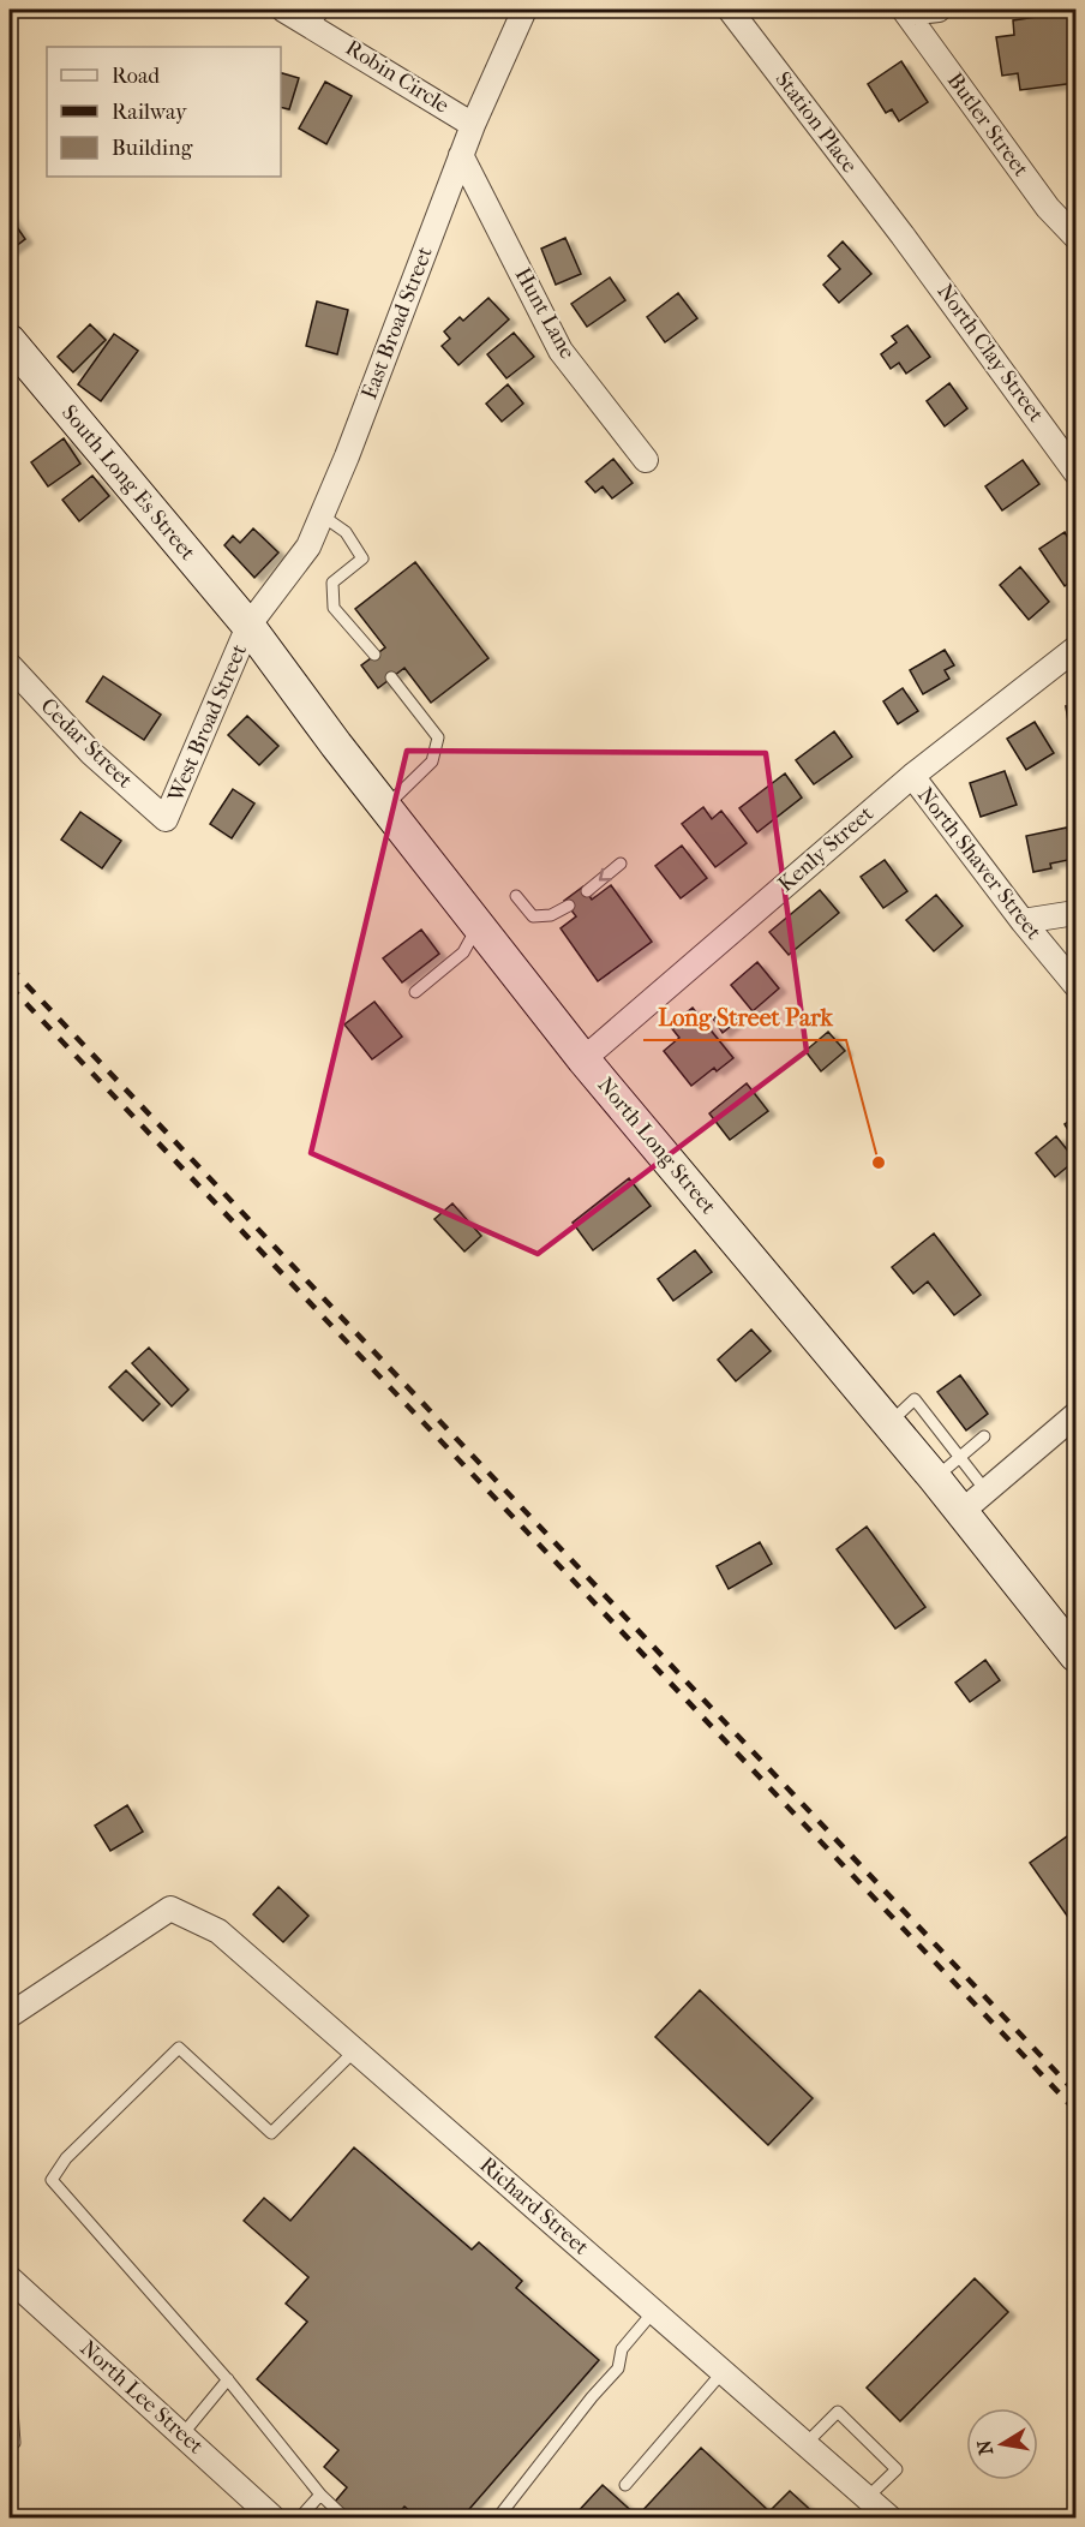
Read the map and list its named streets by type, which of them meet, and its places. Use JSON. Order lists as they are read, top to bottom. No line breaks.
{"streets":{"street":["Robin Circle","Station Place","Butler Street","Hunt Lane","East Broad Street","North Clay Street","South Long Es Street","West Broad Street","Cedar Street","Kenly Street","North Shaver Street","North Long Street","Richard Street","North Lee Street"]},"crossings":[["Robin Circle","East Broad Street"],["Station Place","North Clay Street"],["Hunt Lane","East Broad Street"],["East Broad Street","South Long Es Street"],["East Broad Street","West Broad Street"],["East Broad Street","North Long Street"],["South Long Es Street","West Broad Street"],["South Long Es Street","North Long Street"],["West Broad Street","Cedar Street"],["West Broad Street","North Long Street"],["Kenly Street","North Shaver Street"],["Kenly Street","North Long Street"]],"places":["Long Street Park"],"legend":["Road","Railway","Building"],"north":"left"}
